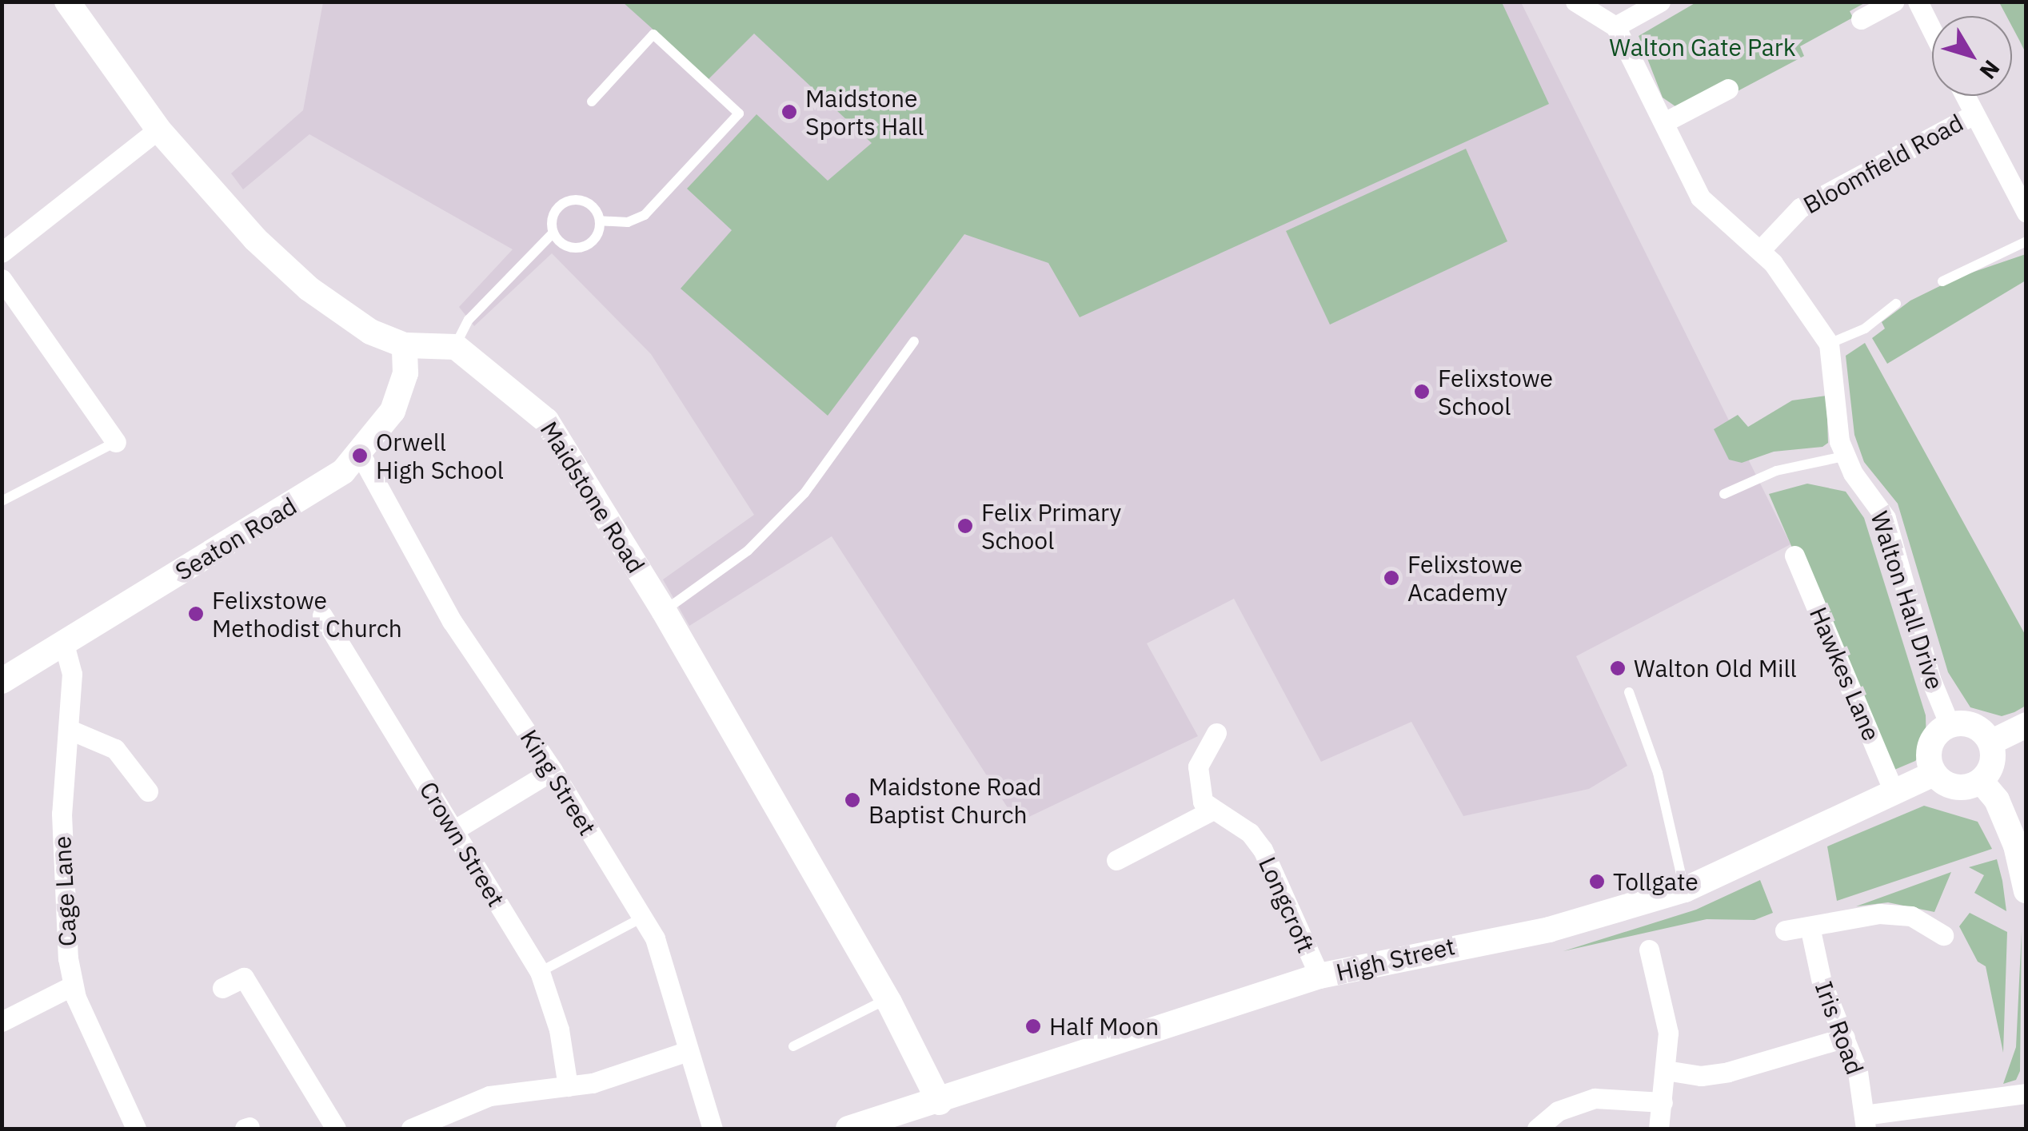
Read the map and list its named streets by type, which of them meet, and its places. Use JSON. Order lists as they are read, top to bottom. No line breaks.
{"streets":{"street":["Bloomfield Road","Maidstone Road","Seaton Road","Walton Hall Drive","Hawkes Lane","King Street","Crown Street","Cage Lane","Longcroft","High Street","Iris Road"]},"crossings":[["Bloomfield Road","Walton Hall Drive"],["Maidstone Road","High Street"],["Seaton Road","King Street"],["Seaton Road","Cage Lane"],["Walton Hall Drive","High Street"],["Hawkes Lane","High Street"],["Longcroft","High Street"]],"parks":["Walton Gate Park"],"places":["Maidstone Sports Hall","Felixstowe School","Orwell High School","Felix Primary School","Felixstowe Academy","Felixstowe Methodist Church","Walton Old Mill","Maidstone Road Baptist Church","Tollgate","Half Moon"],"north":"bottom right"}
